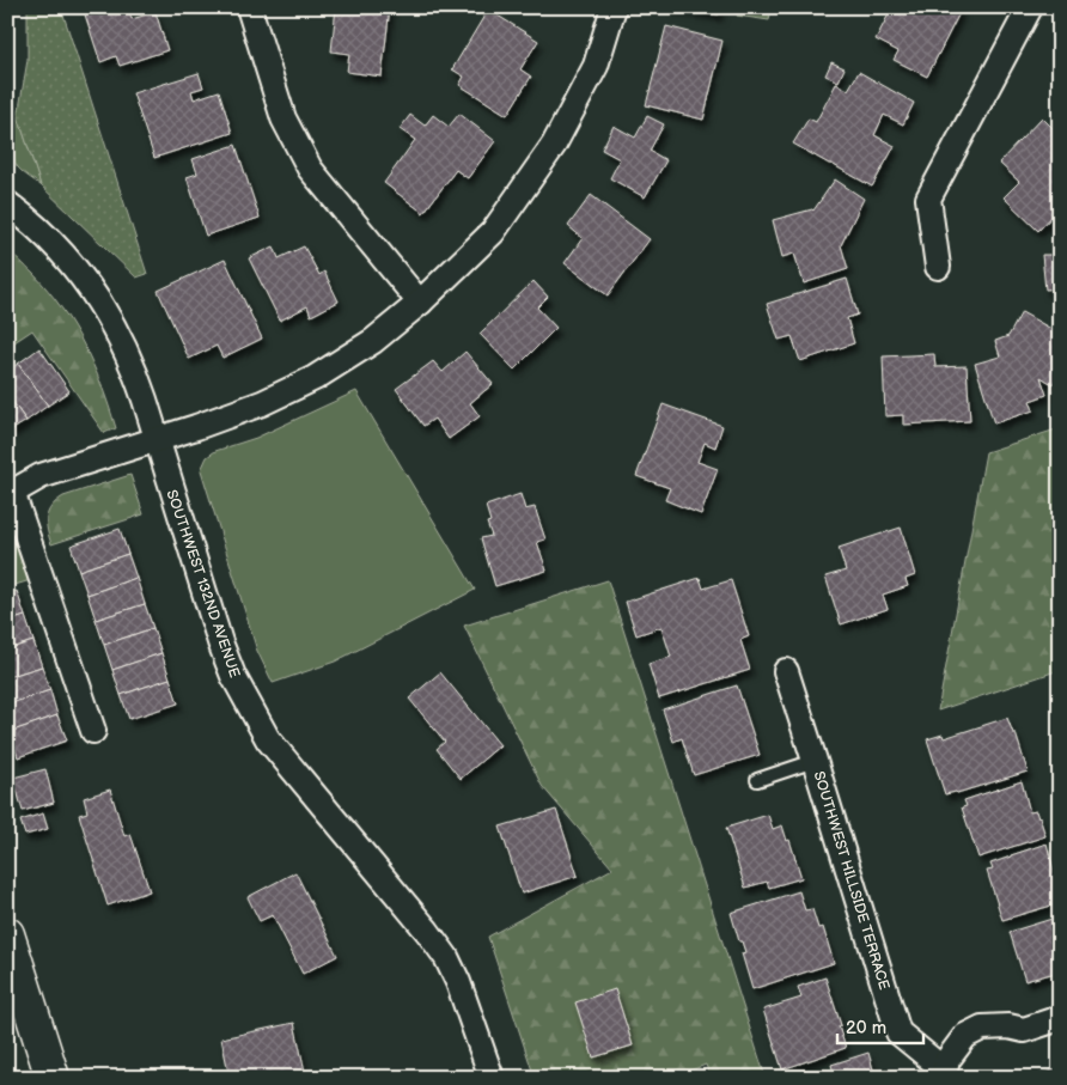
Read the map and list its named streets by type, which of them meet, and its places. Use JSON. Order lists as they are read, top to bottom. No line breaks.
{"streets":{"street":["SOUTHWEST 132ND AVENUE","SOUTHWEST HILLSIDE TERRACE"]},"scale_bar":"20 m"}
